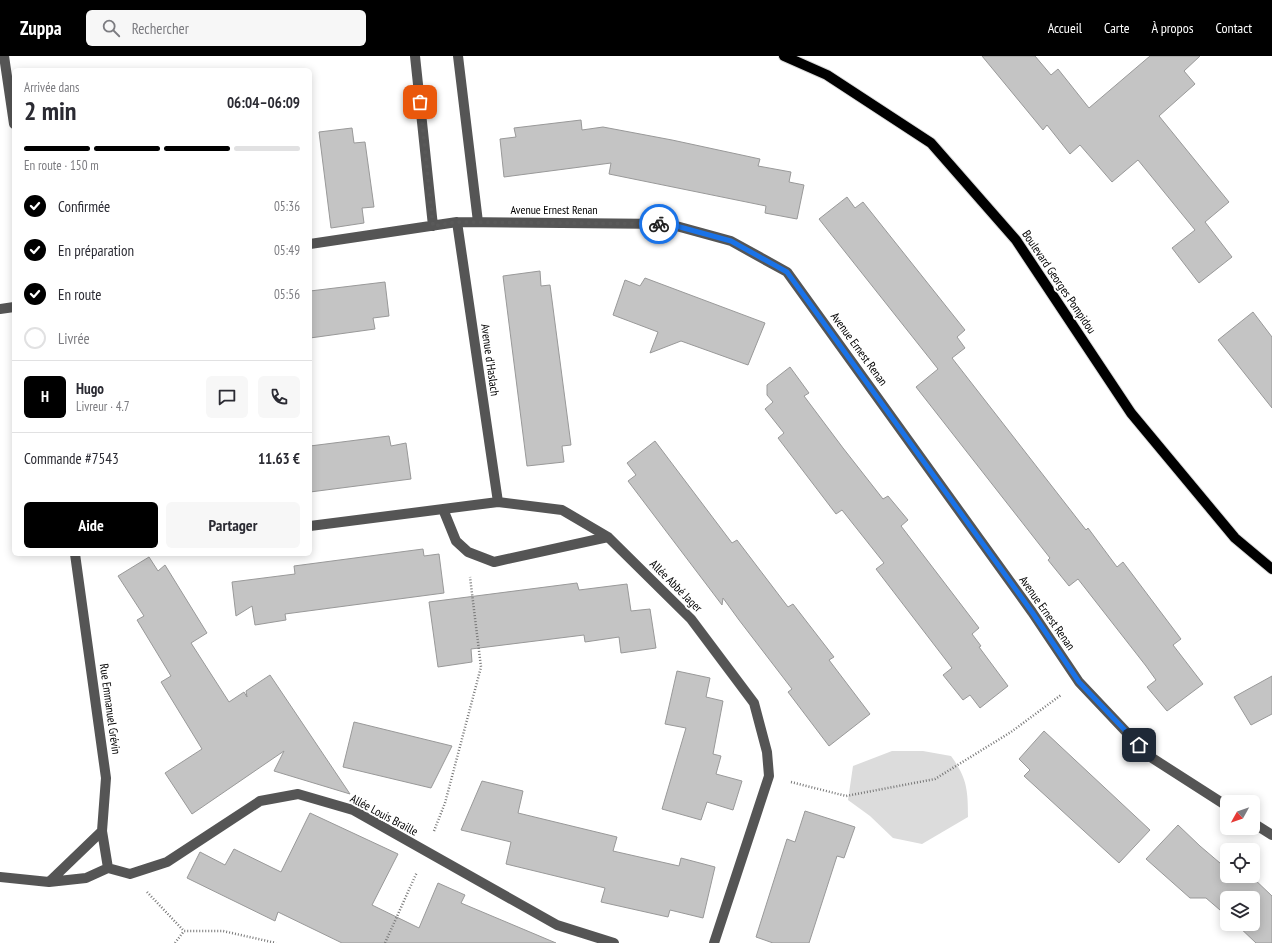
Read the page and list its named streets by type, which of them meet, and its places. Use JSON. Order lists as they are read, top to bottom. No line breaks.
{"streets":{"main road":["Boulevard Georges Pompidou"],"street":["Avenue Ernest Renan","Avenue d'Haslach","Allée Abbé Jager","Rue Emmanuel Grévin","Allée Louis Braille"]},"crossings":[["Avenue Ernest Renan","Avenue d'Haslach"],["Avenue d'Haslach","Allée Abbé Jager"]],"north":"bottom left","page":{"header":"Zuppa","search":"Rechercher","nav":["Accueil","Carte","À propos","Contact"],"heading":["2 min","Arrivée dans","06:04–06:09"],"panel":["Hugo","Livreur · 4.7","Commande #7543","11.63 €"],"bar":"En route · 150 m","list":[["Confirmée","05:36"],["En préparation","05:49"],["En route","05:56"],"Livrée"],"round":"H","buttons":["Aide","Partager"]}}
